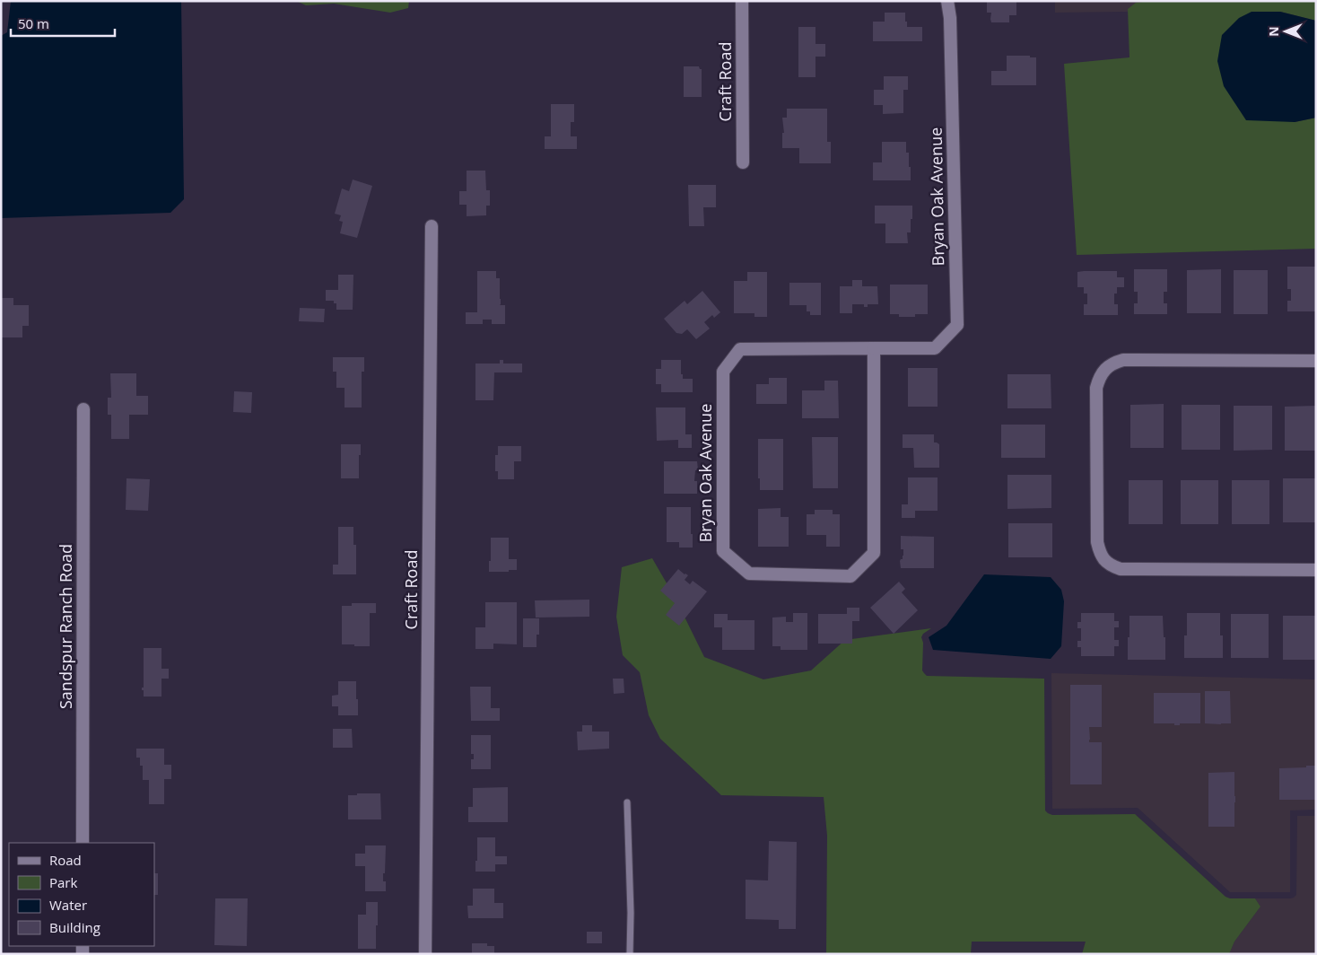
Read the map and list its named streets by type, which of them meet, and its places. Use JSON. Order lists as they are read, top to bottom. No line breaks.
{"streets":{"street":["Craft Road","Bryan Oak Avenue","Sandspur Ranch Road"]},"legend":["Road","Park","Water","Building"],"scale_bar":"50 m","north":"left"}
